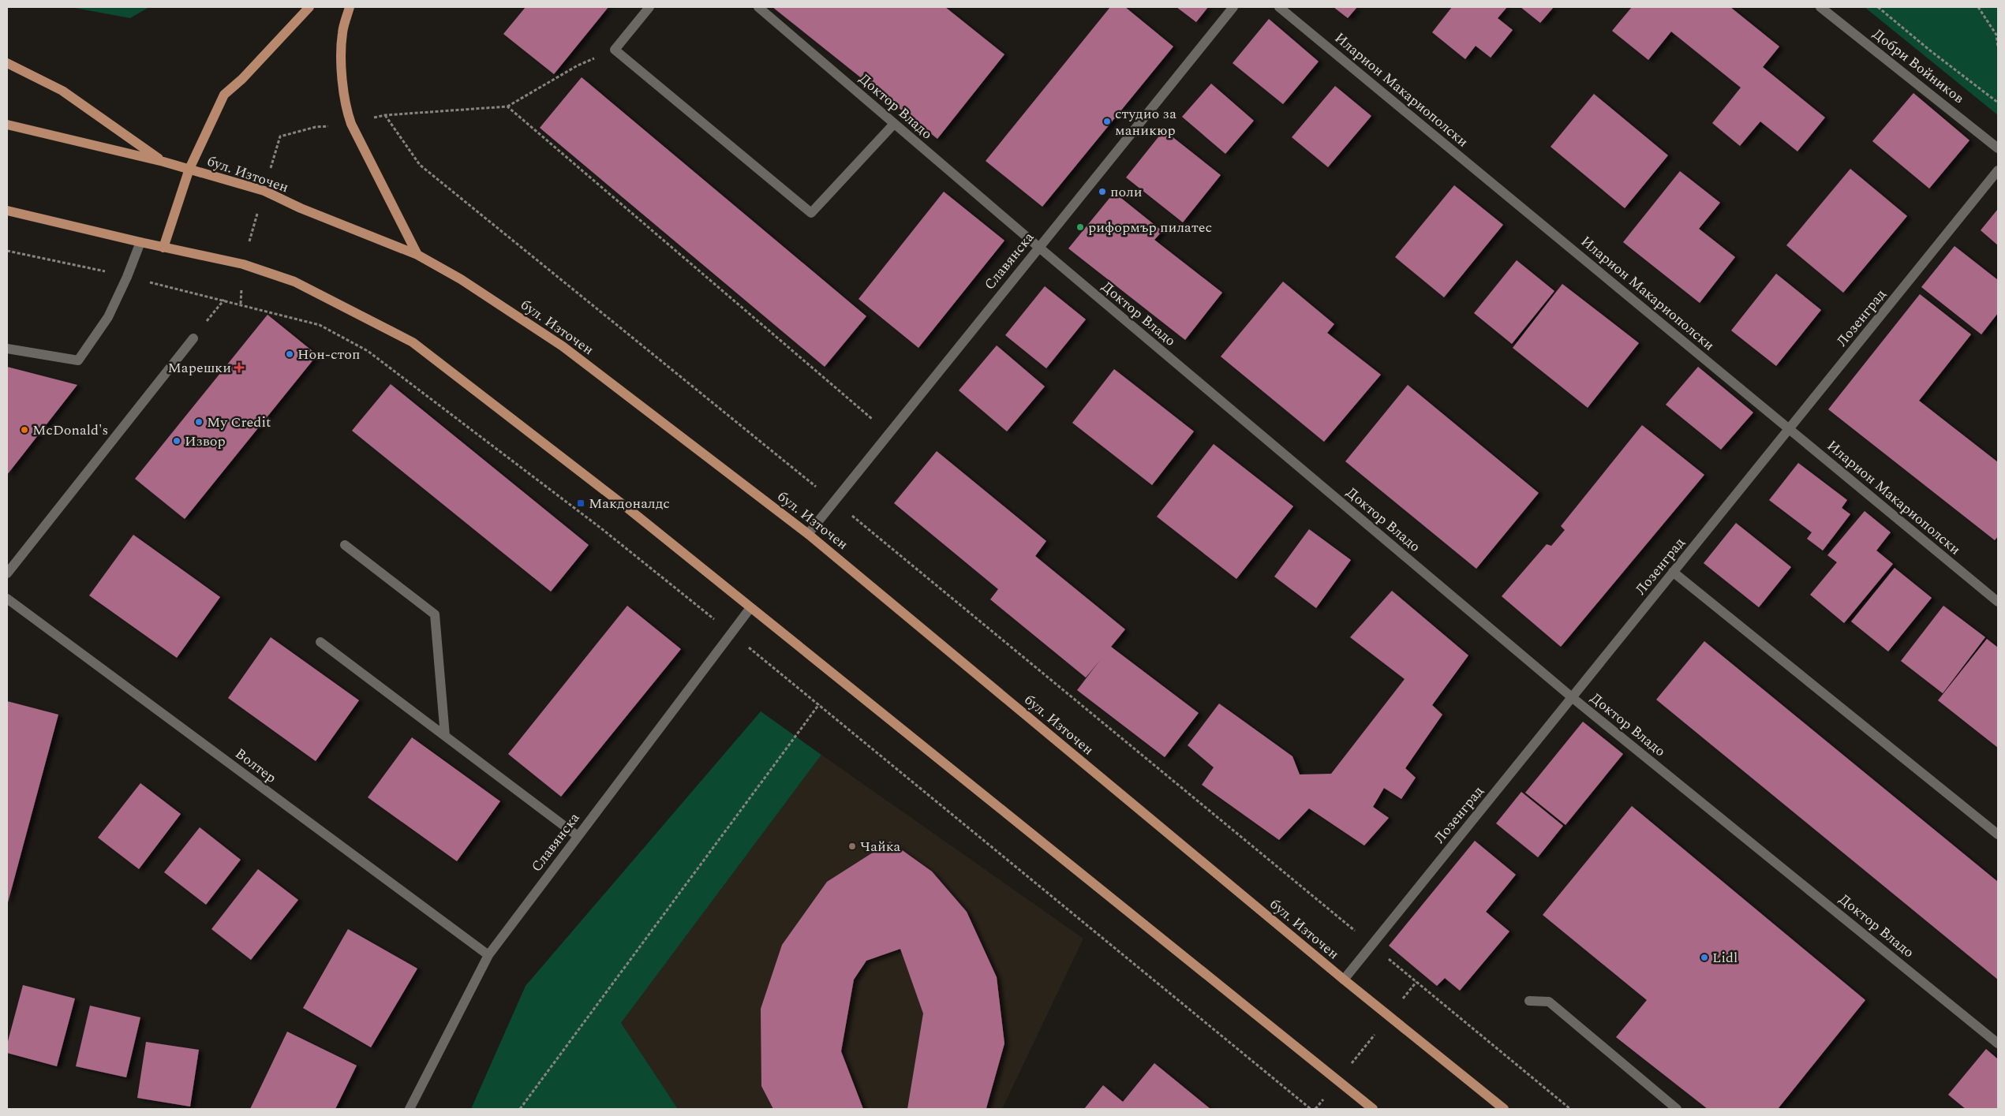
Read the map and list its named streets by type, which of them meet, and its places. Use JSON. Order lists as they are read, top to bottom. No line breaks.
{"streets":{"main road":["бул. Източен"],"street":["Добри Войников","Иларион Макариополски","Доктор Владо","Славянска","Лозенград","Волтер"]},"crossings":[["Иларион Макариополски","Лозенград"],["Доктор Владо","Славянска"],["Доктор Владо","Лозенград"],["бул. Източен","Славянска"],["бул. Източен","Лозенград"],["Славянска","Волтер"]],"places":{"other":["студио за маникюр","поли","риформър пилатес","Нон-стоп","My Credit","McDonald's","Извор","Чайка","Lidl"],"health":["Марешки"],"transit":["Макдоналдс"]}}
